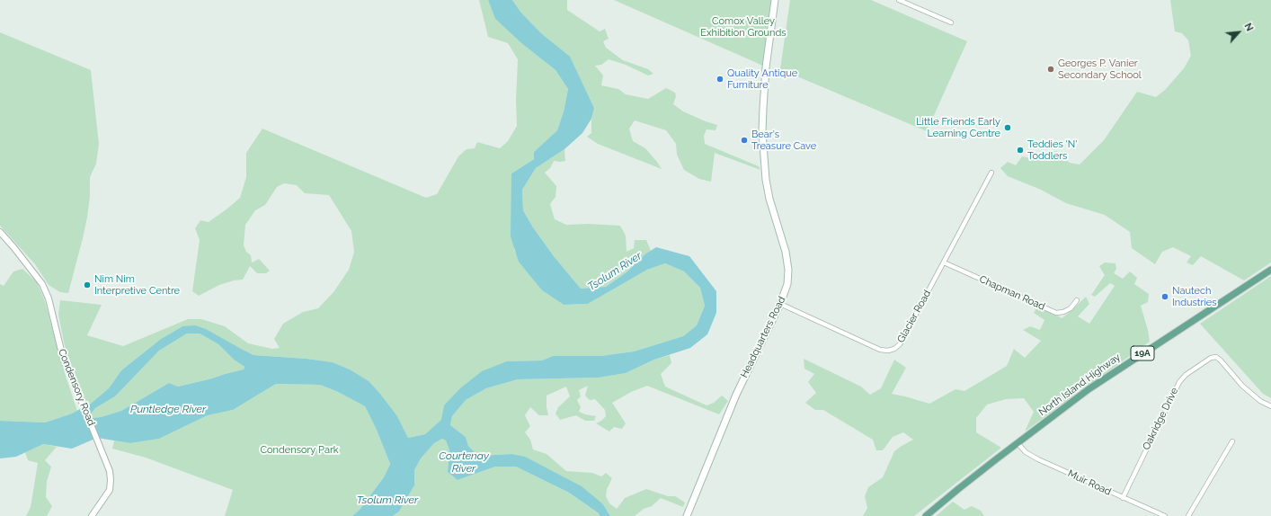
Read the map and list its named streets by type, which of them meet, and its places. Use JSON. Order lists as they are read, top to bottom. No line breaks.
{"streets":{"main road":["Headquarters Road","19A","North Island Highway"],"street":["Chapman Road","Glacier Road","Condensory Road","Oakridge Drive","Muir Road"]},"crossings":[["Chapman Road","Glacier Road"],["Glacier Road","Headquarters Road"],["North Island Highway","Muir Road"],["Oakridge Drive","Muir Road"]],"water":["Tsolum River","Puntledge River","Courtenay River"],"parks":["Comox Valley Exhibition Grounds","Condensory Park"],"places":["Georges P. Vanier Secondary School","Quality Antique Furniture","Little Friends Early Learning Centre","Bear's Treasure Cave","Teddies 'N' Toddlers","Nim Nim Interpretive Centre","Nautech Industries"],"north":"top right"}
